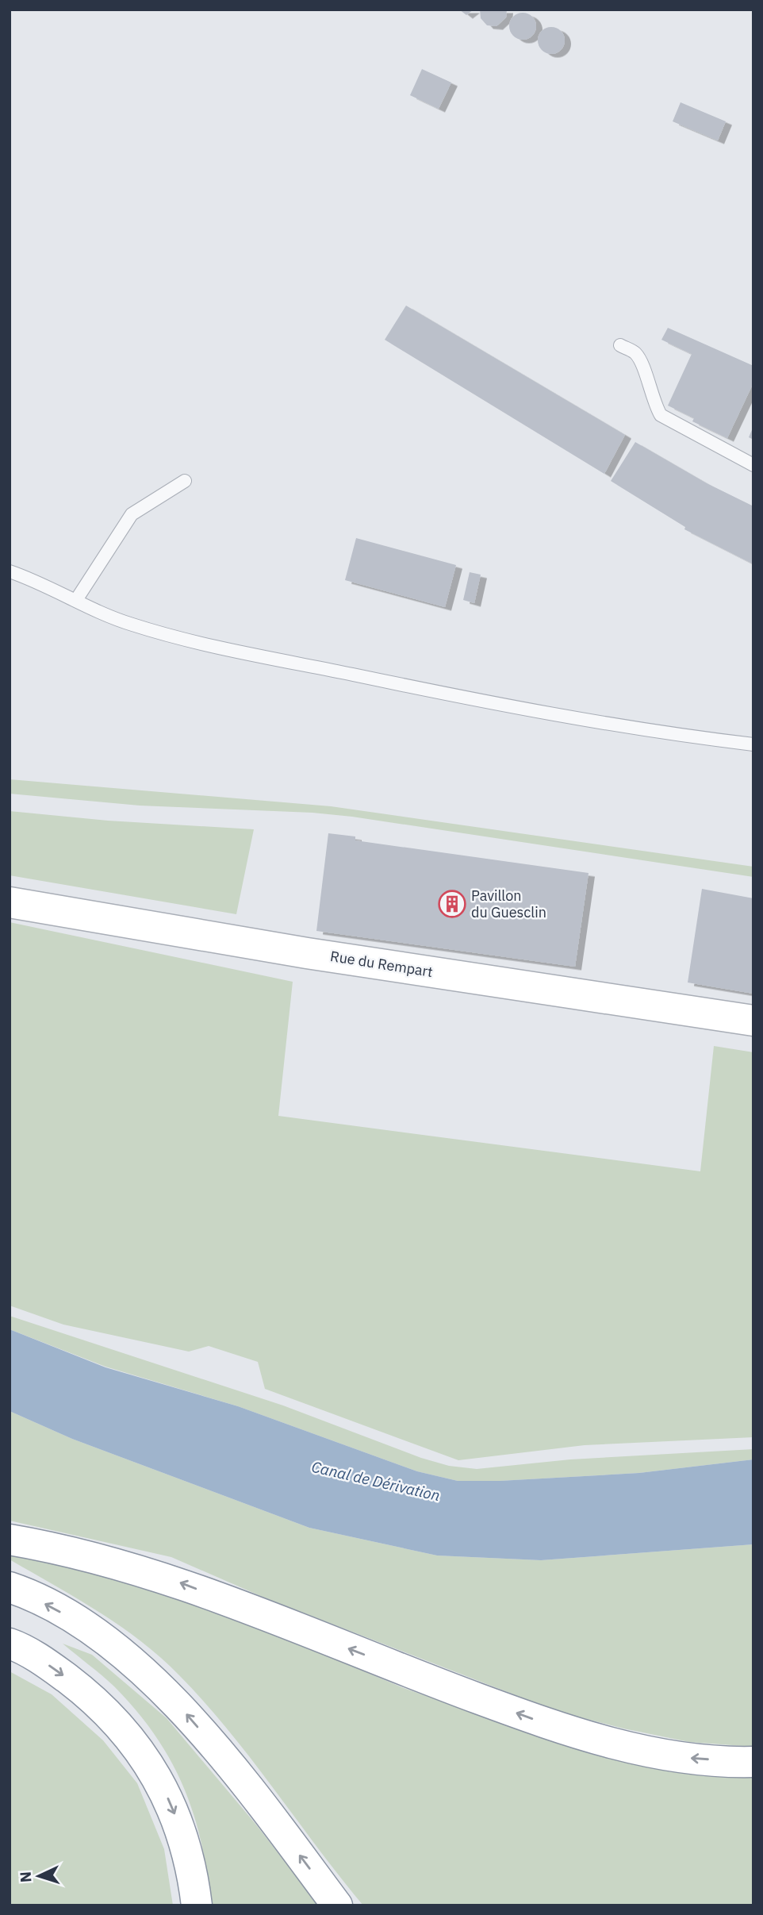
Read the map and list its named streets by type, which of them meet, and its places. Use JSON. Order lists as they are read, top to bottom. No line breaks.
{"streets":{"main road":["Rue du Rempart"]},"water":["Canal de Dérivation"],"places":{"building":["Pavillon du Guesclin"]},"north":"left"}
